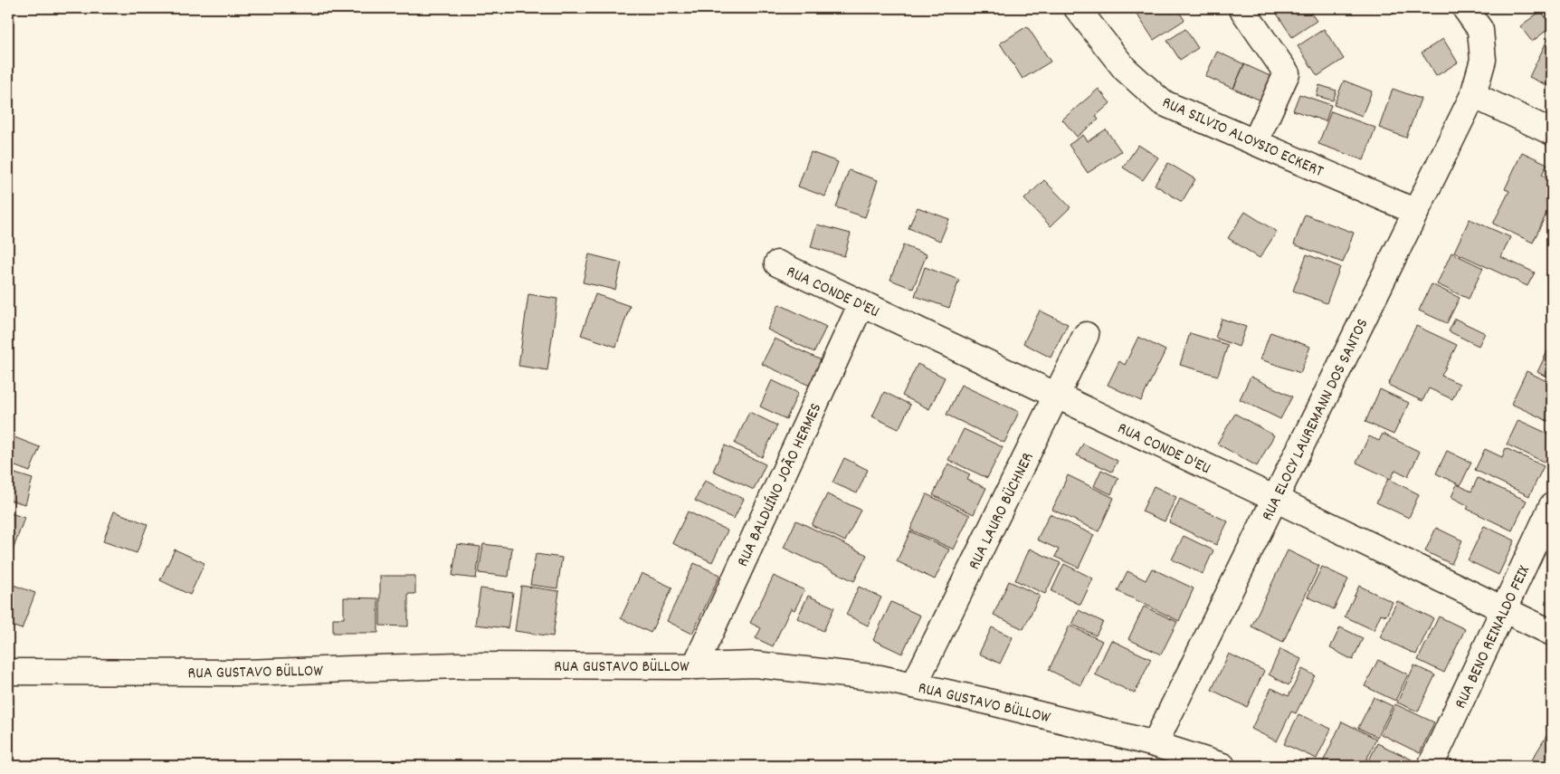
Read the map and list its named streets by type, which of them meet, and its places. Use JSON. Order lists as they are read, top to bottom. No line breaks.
{"streets":{"street":["RUA SILVIO ALOYSIO ECKERT","RUA CONDE D'EU","RUA ELOCY LAUREMANN DOS SANTOS","RUA BALDUÍNO JOÃO HERMES","RUA LAURO BÜCHNER","RUA BENO REINALDO FEIX","RUA GUSTAVO BÜLLOW"]},"crossings":[["RUA SILVIO ALOYSIO ECKERT","RUA ELOCY LAUREMANN DOS SANTOS"],["RUA CONDE D'EU","RUA ELOCY LAUREMANN DOS SANTOS"],["RUA CONDE D'EU","RUA BALDUÍNO JOÃO HERMES"],["RUA CONDE D'EU","RUA LAURO BÜCHNER"],["RUA CONDE D'EU","RUA BENO REINALDO FEIX"],["RUA ELOCY LAUREMANN DOS SANTOS","RUA GUSTAVO BÜLLOW"],["RUA BALDUÍNO JOÃO HERMES","RUA GUSTAVO BÜLLOW"],["RUA LAURO BÜCHNER","RUA GUSTAVO BÜLLOW"]]}
